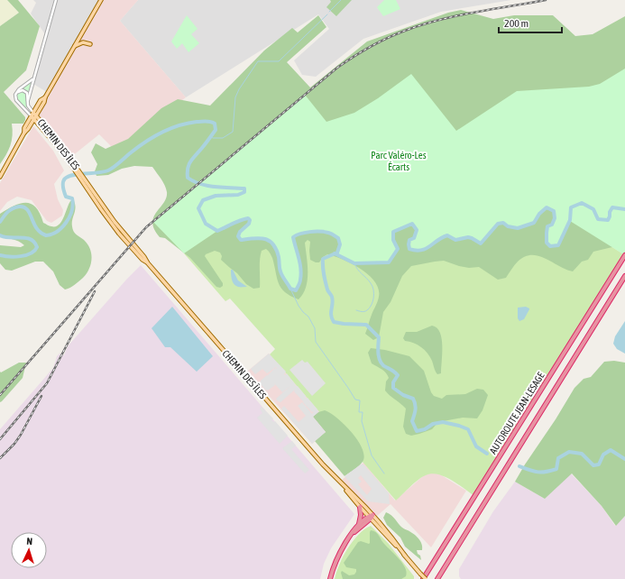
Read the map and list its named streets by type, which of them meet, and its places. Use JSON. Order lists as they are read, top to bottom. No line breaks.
{"streets":{"highway":["AUTOROUTE JEAN-LESAGE"],"main road":["CHEMIN DES ÎLES"]},"crossings":[["CHEMIN DES ÎLES","AUTOROUTE JEAN-LESAGE"]],"parks":["Parc Valéro-Les Écarts"],"scale_bar":"200 m","north":"top"}
